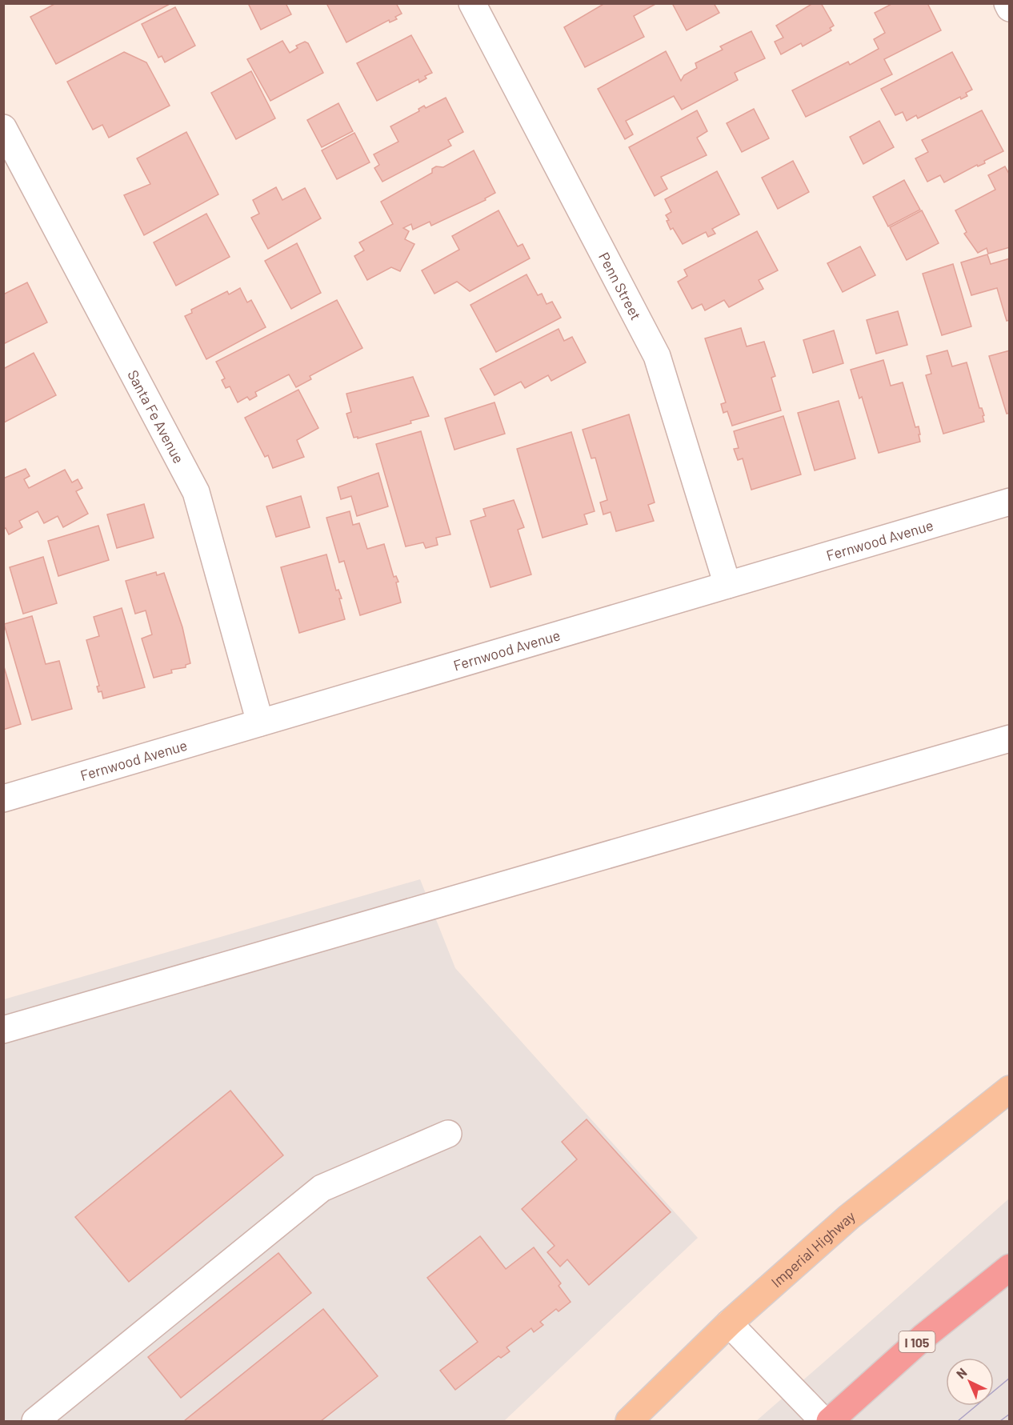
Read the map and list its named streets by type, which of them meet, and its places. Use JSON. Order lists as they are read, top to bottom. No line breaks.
{"streets":{"highway":["I 105"],"main road":["Imperial Highway"],"street":["Penn Street","Santa Fe Avenue","Fernwood Avenue"]},"crossings":[["Penn Street","Fernwood Avenue"],["Santa Fe Avenue","Fernwood Avenue"]],"north":"top left"}
